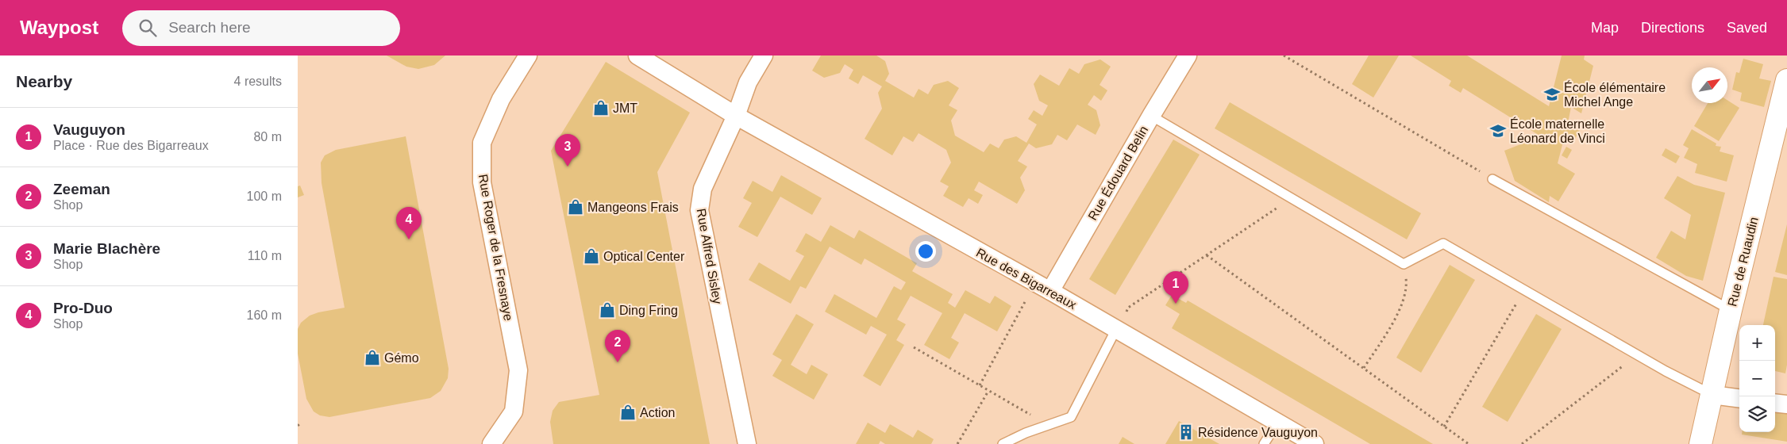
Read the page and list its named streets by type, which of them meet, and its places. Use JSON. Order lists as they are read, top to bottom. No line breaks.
{"streets":{"street":["Rue Édouard Belin","Rue Roger de la Fresnaye","Rue Alfred Sisley","Rue de Ruaudin","Rue des Bigarreaux"]},"crossings":[["Rue Édouard Belin","Rue des Bigarreaux"],["Rue Alfred Sisley","Rue des Bigarreaux"]],"places":{"school or university":["École élémentaire Michel Ange","École maternelle Léonard de Vinci"],"shop":["JMT","Mangeons Frais","Optical Center","Ding Fring","Gémo","Action"],"building":["Résidence Vauguyon"]},"north":"top right","page":{"header":"Waypost","search":"Search here","nav":["Map","Directions","Saved"],"heading":["Nearby","4 results"],"list":[{"mark":"1","name":"Vauguyon","note":"Place · Rue des Bigarreaux","value":"80 m"},{"mark":"2","name":"Zeeman","note":"Shop","value":"100 m"},{"mark":"3","name":"Marie Blachère","note":"Shop","value":"110 m"},{"mark":"4","name":"Pro-Duo","note":"Shop","value":"160 m"}],"pins":["3","4","1","2"],"map_buttons":["+","−"]}}
